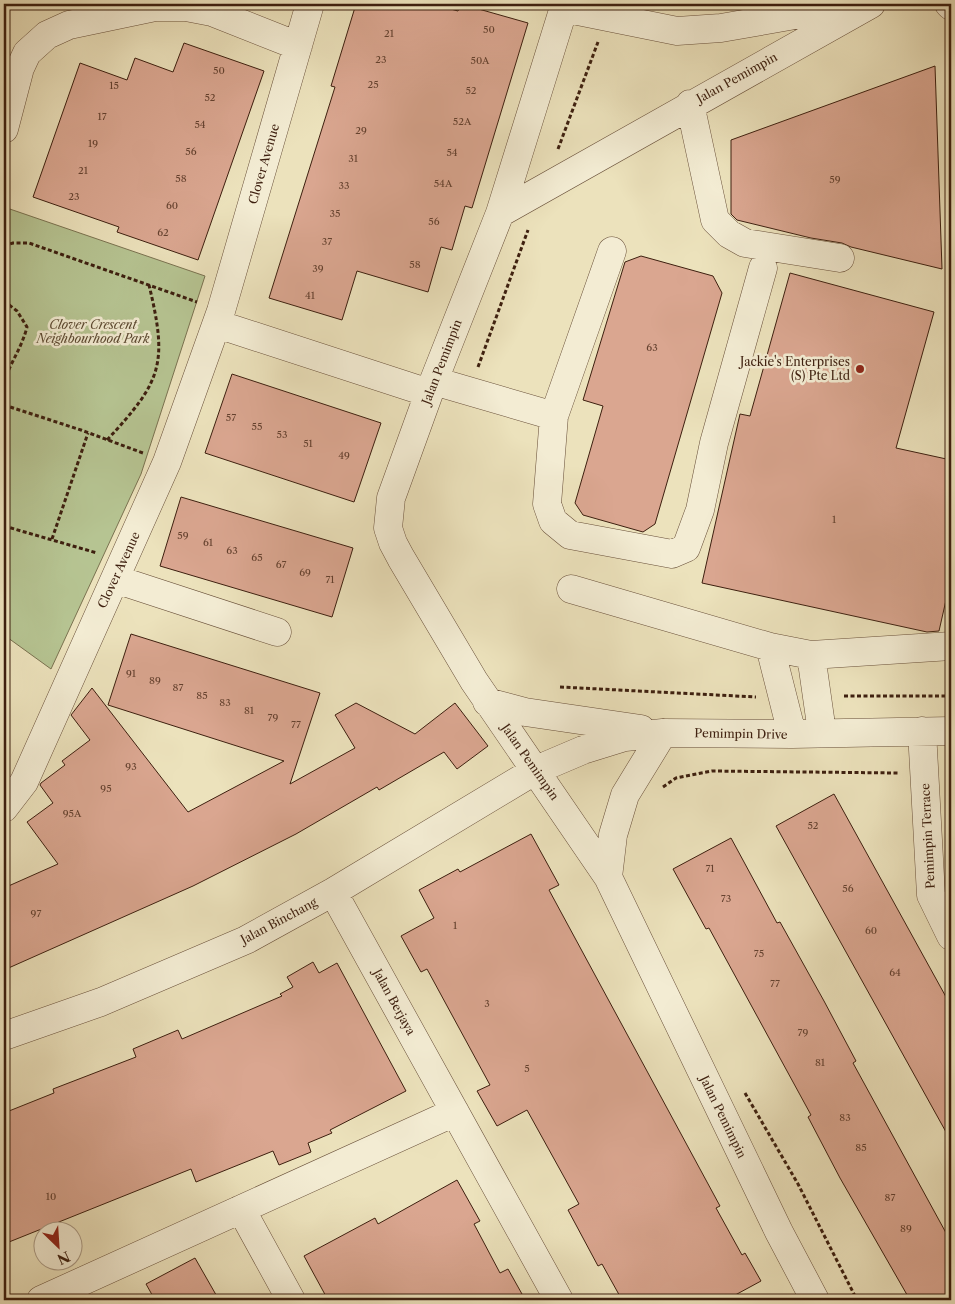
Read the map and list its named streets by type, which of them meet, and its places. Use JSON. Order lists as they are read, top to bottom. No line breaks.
{"streets":{"street":["Jalan Pemimpin","Clover Avenue","Pemimpin Drive","Pemimpin Terrace","Jalan Binchang","Jalan Berjaya"]},"crossings":[["Jalan Pemimpin","Pemimpin Drive"],["Jalan Pemimpin","Jalan Binchang"],["Pemimpin Drive","Pemimpin Terrace"],["Pemimpin Drive","Jalan Binchang"],["Jalan Binchang","Jalan Berjaya"]],"parks":["Clover Crescent Neighbourhood Park"],"places":["Jackie's Enterprises (S) Pte Ltd"],"house_numbers":["50","21","23","50A","50","25","15","52","52","17","52A","54","29","19","56","54","31","21","58","59","54A","33","23","60","35","56","62","37","58","39","41","63","57","55","53","51","49","1","59","61","63","65","67","69","71","91","89","87","85","83","81","79","77","93","95","95A","52","71","56","73","97","1","60","75","64","77","3","79","81","5","83","85","10","87","89"],"north":"bottom right"}
